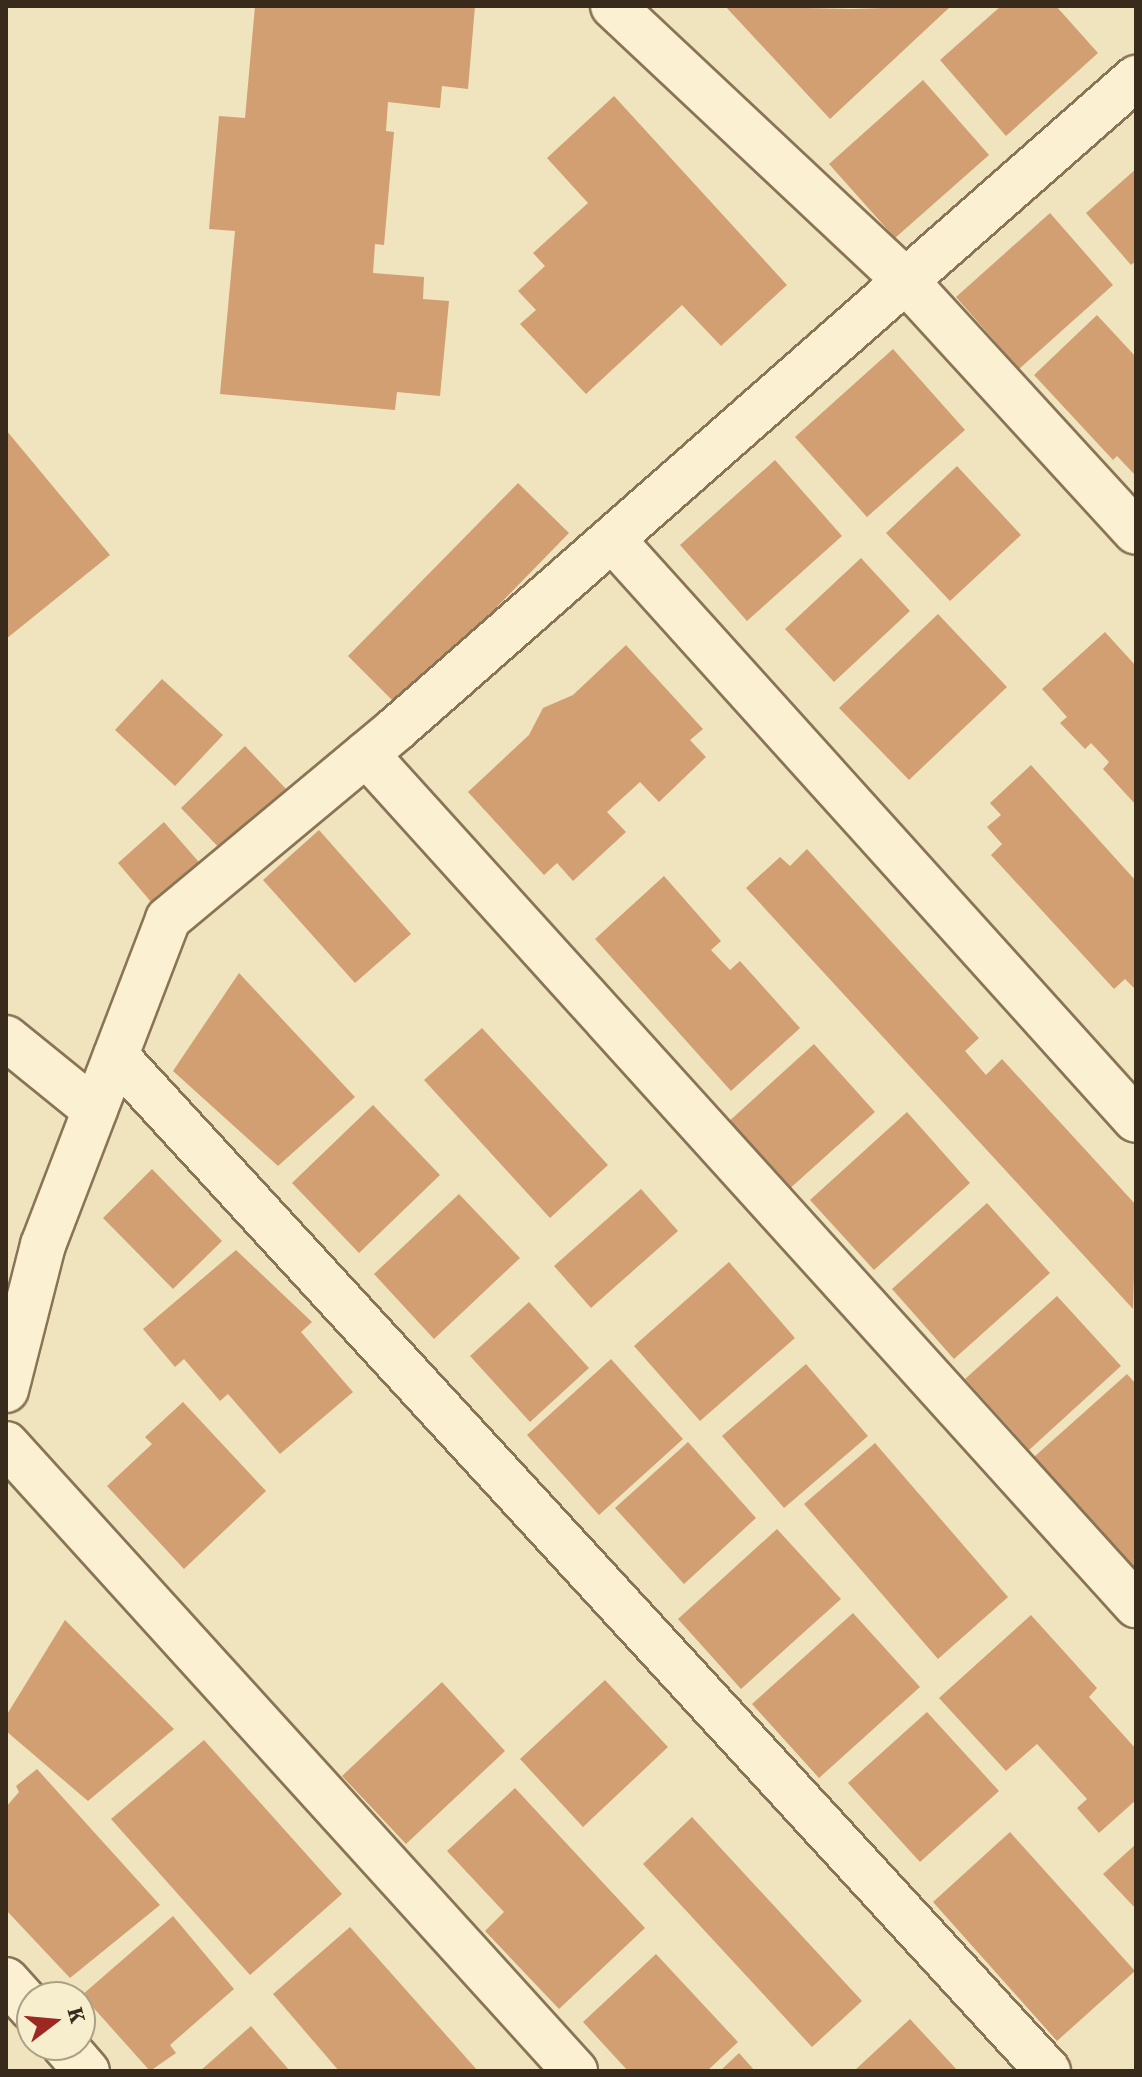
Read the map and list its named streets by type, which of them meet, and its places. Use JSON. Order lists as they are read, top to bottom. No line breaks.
{"north":"right"}
